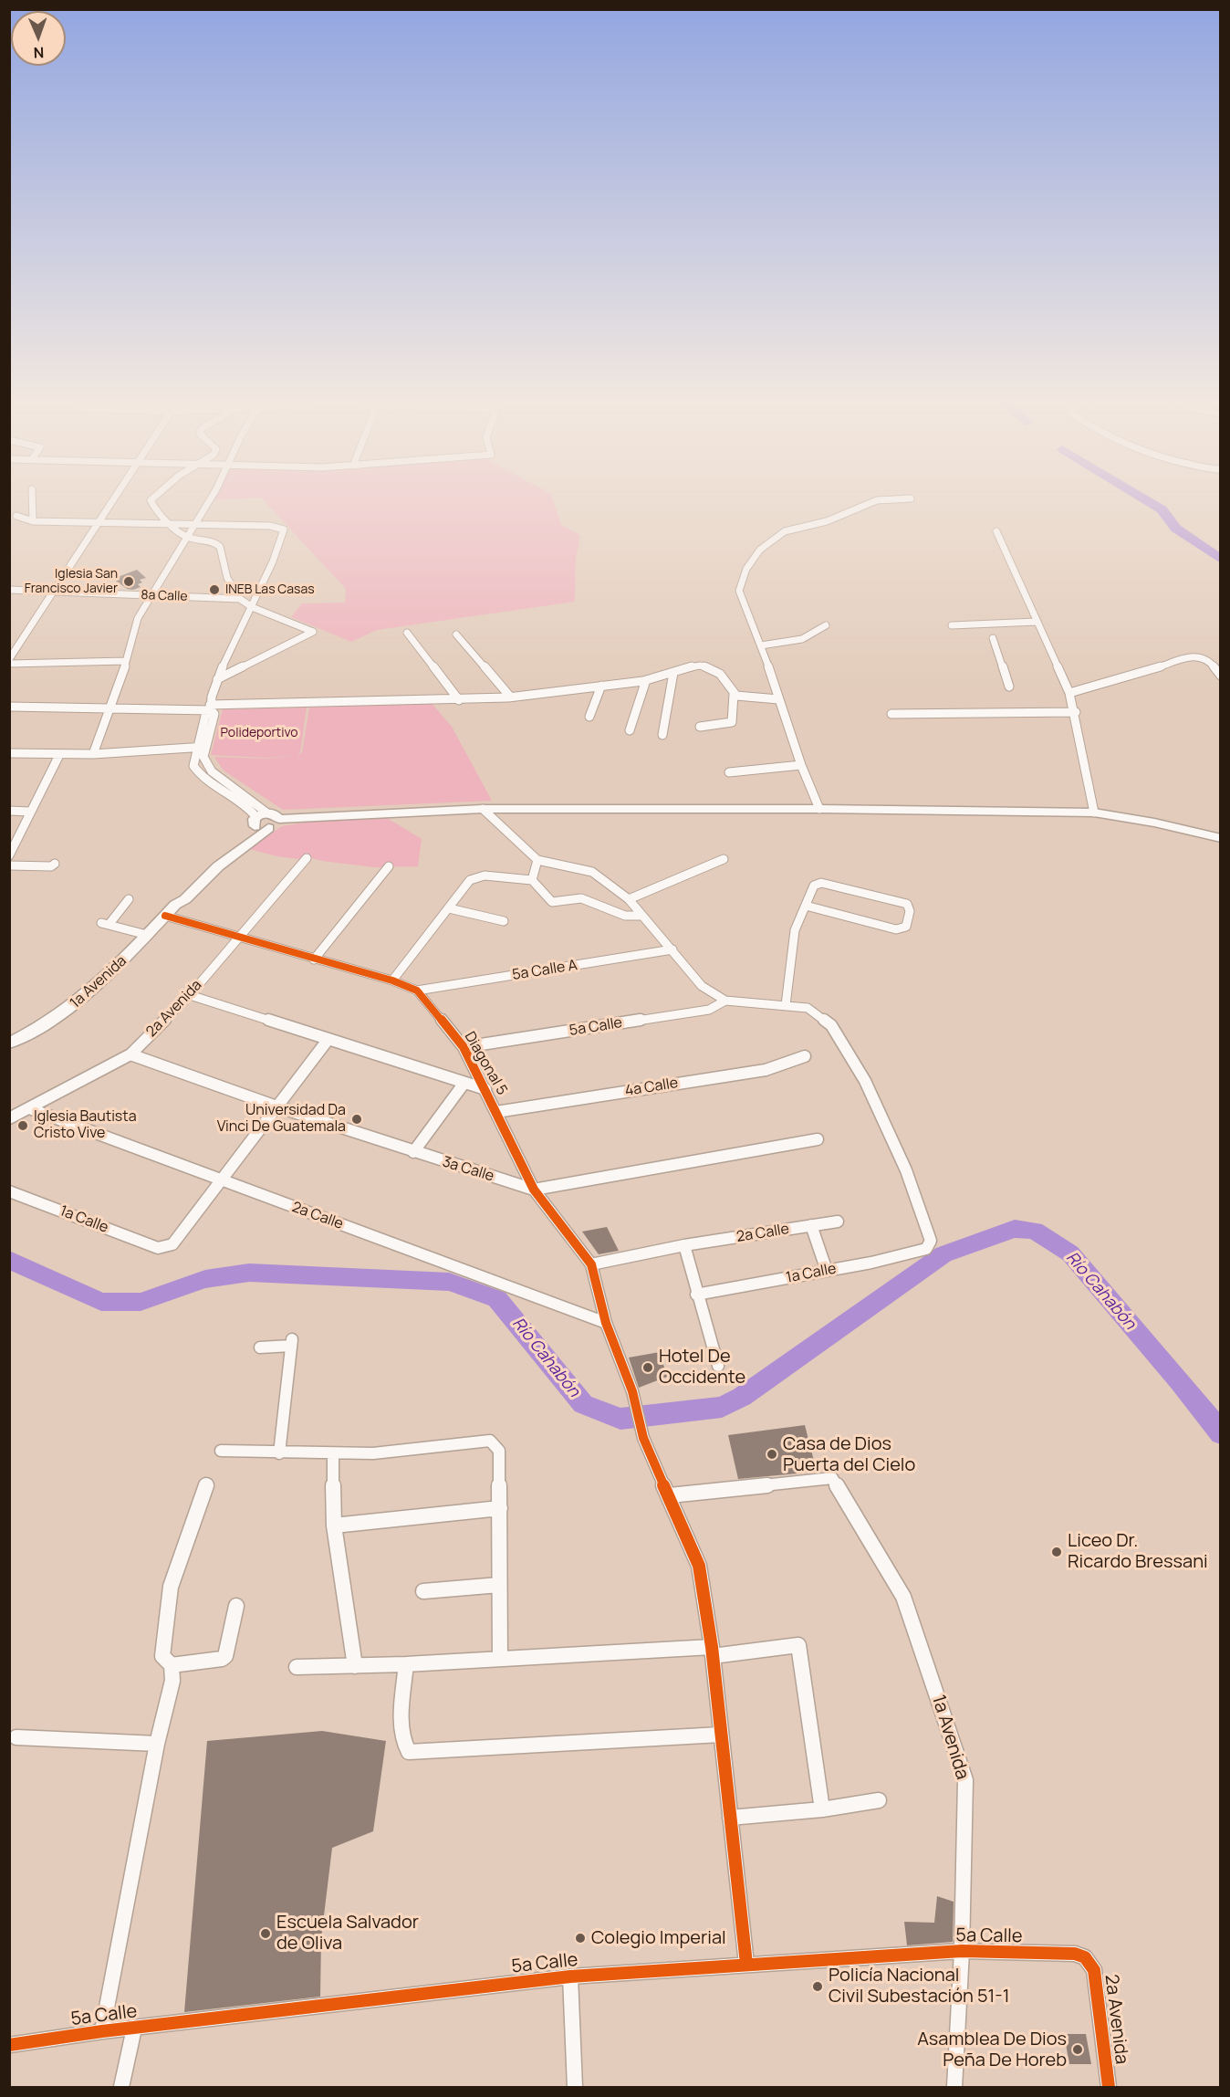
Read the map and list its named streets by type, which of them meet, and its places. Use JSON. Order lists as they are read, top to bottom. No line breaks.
{"streets":{"main road":["1a Avenida"],"street":["8a Calle","5a Calle A","2a Avenida","5a Calle","Diagonal 5","4a Calle","3a Calle","2a Calle","1a Calle"]},"crossings":[["5a Calle A","Diagonal 5"],["1a Avenida","5a Calle"],["1a Avenida","Diagonal 5"],["2a Avenida","5a Calle"],["2a Avenida","Diagonal 5"],["2a Avenida","3a Calle"],["2a Avenida","2a Calle"],["5a Calle","Diagonal 5"],["Diagonal 5","4a Calle"],["Diagonal 5","3a Calle"],["Diagonal 5","2a Calle"],["2a Calle","1a Calle"]],"water":["Río Cahabón"],"parks":["Polideportivo"],"places":["Iglesia San Francisco Javier","INEB Las Casas","Universidad Da Vinci De Guatemala","Iglesia Bautista Cristo Vive","Hotel De Occidente","Casa de Dios Puerta del Cielo","Liceo Dr. Ricardo Bressani","Escuela Salvador de Oliva","Colegio Imperial","Policía Nacional Civil Subestación 51-1","Asamblea De Dios Peña De Horeb"],"north":"bottom"}
